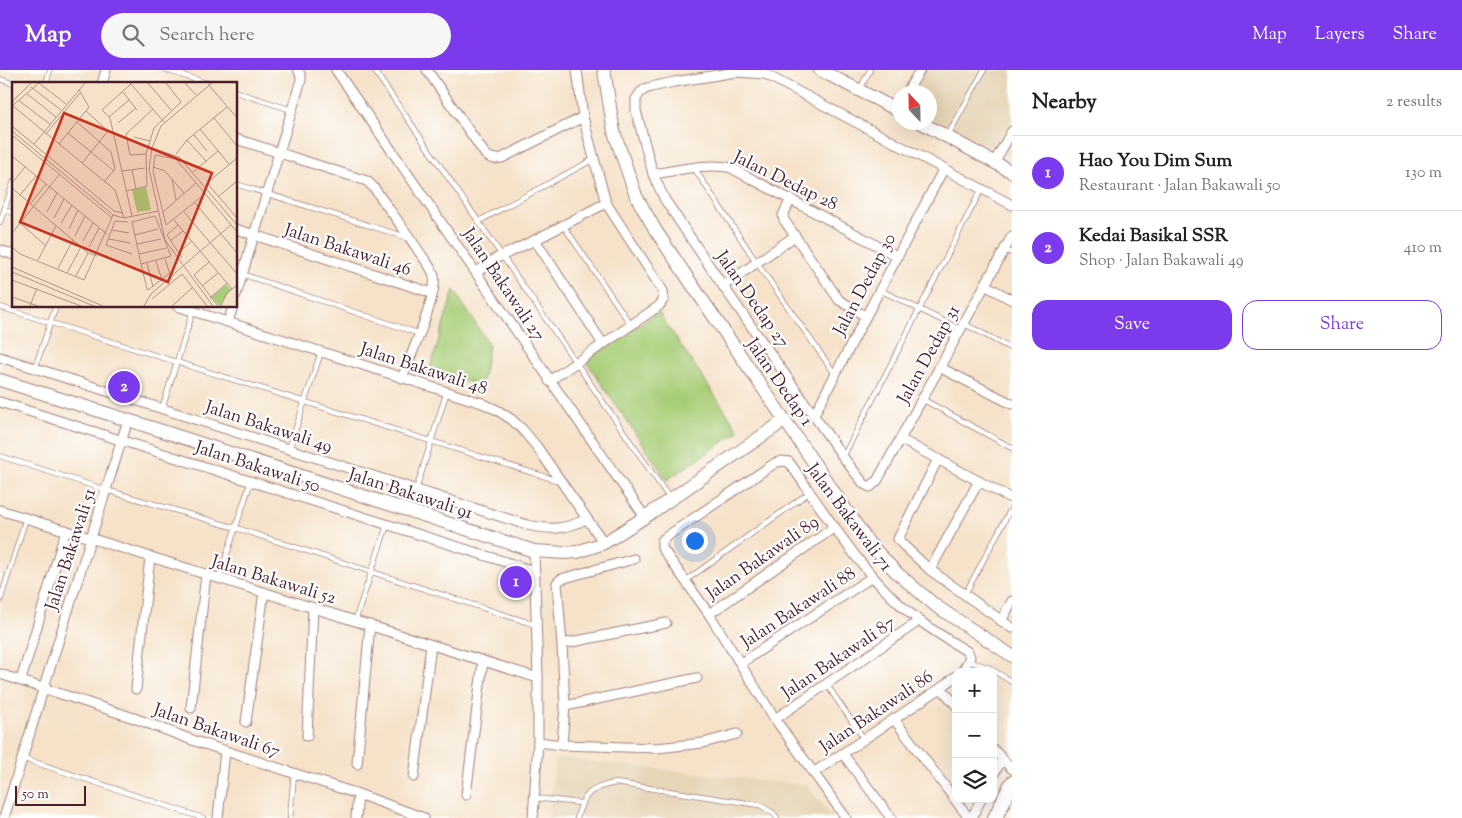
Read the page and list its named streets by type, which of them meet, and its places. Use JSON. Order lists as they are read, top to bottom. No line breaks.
{"streets":{"main road":["Jalan Dedap 1","Jalan Bakawali 91"],"street":["Jalan Dedap 28","Jalan Bakawali 46","Jalan Bakawali 27","Jalan Dedap 30","Jalan Dedap 27","Jalan Dedap 31","Jalan Bakawali 48","Jalan Bakawali 49","Jalan Bakawali 50","Jalan Bakawali 71","Jalan Bakawali 51","Jalan Bakawali 89","Jalan Bakawali 52","Jalan Bakawali 88","Jalan Bakawali 87","Jalan Bakawali 86","Jalan Bakawali 67"]},"crossings":[["Jalan Dedap 28","Jalan Dedap 30"],["Jalan Dedap 28","Jalan Dedap 27"],["Jalan Bakawali 27","Jalan Bakawali 91"],["Jalan Dedap 30","Jalan Dedap 27"],["Jalan Dedap 27","Jalan Dedap 31"],["Jalan Bakawali 48","Jalan Bakawali 49"],["Jalan Bakawali 48","Jalan Bakawali 91"],["Jalan Dedap 1","Jalan Bakawali 91"],["Jalan Bakawali 50","Jalan Bakawali 51"],["Jalan Bakawali 91","Jalan Bakawali 51"],["Jalan Bakawali 71","Jalan Bakawali 89"],["Jalan Bakawali 71","Jalan Bakawali 88"],["Jalan Bakawali 71","Jalan Bakawali 87"],["Jalan Bakawali 51","Jalan Bakawali 52"],["Jalan Bakawali 51","Jalan Bakawali 67"]],"scale_bar":"50 m","north":"top","page":{"header":"Map","search":"Search here","nav":["Map","Layers","Share"],"heading":["Nearby","2 results"],"list":[{"mark":"1","name":"Hao You Dim Sum","note":"Restaurant · Jalan Bakawali 50","value":"130 m"},{"mark":"2","name":"Kedai Basikal SSR","note":"Shop · Jalan Bakawali 49","value":"410 m"}],"buttons":["Save","Share"],"pins":["2","1"],"map_buttons":["+","−"],"scale":"50 m"}}
